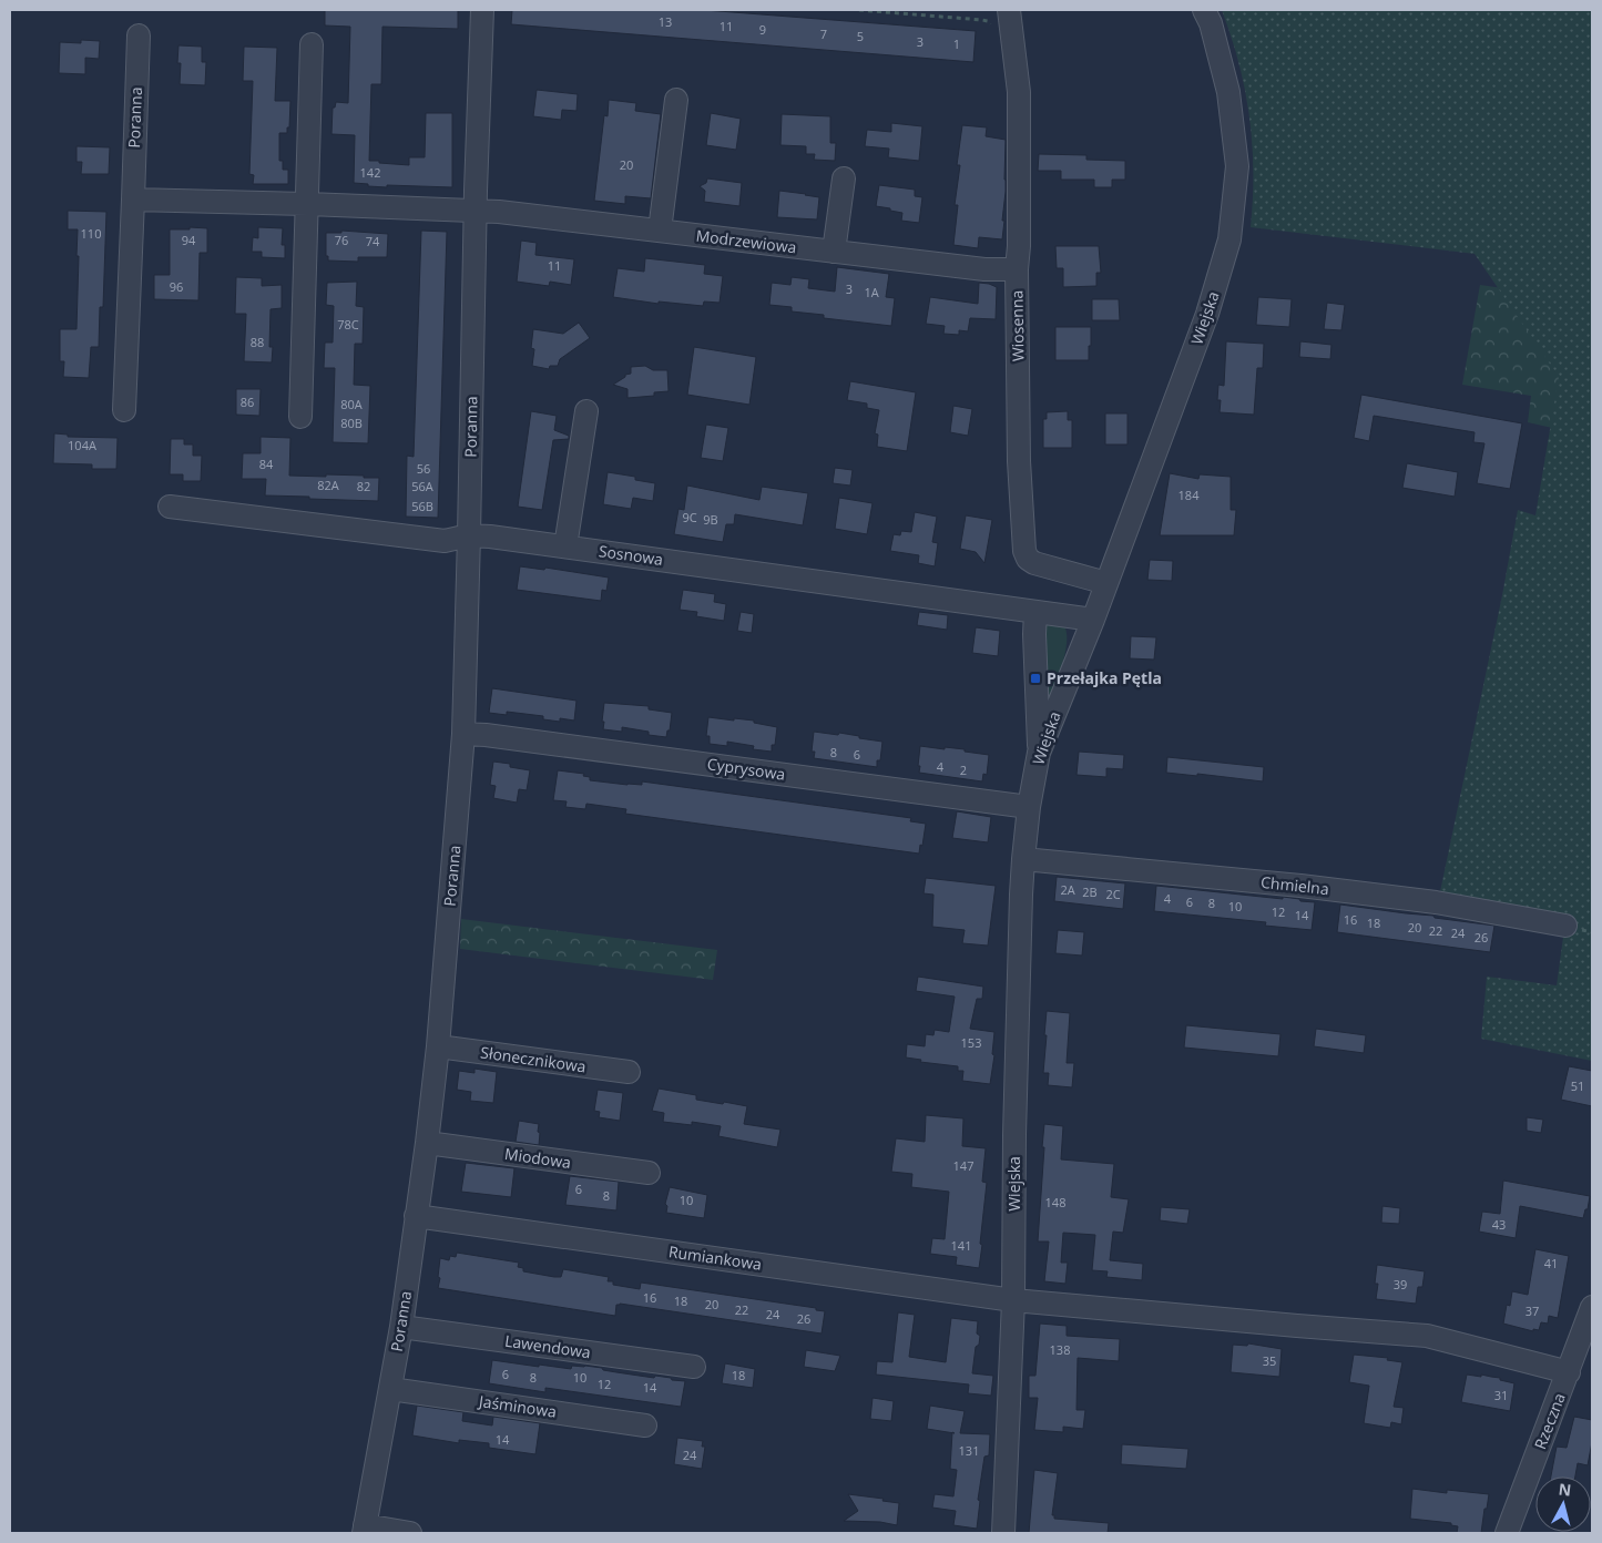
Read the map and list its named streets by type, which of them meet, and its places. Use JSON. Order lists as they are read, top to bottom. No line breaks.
{"streets":{"street":["Poranna","Modrzewiowa","Wiejska","Wiosenna","Sosnowa","Cyprysowa","Chmielna","Słonecznikowa","Miodowa","Rumiankowa","Lawendowa","Jaśminowa","Rzeczna"]},"crossings":[["Poranna","Modrzewiowa"],["Poranna","Sosnowa"],["Poranna","Cyprysowa"],["Poranna","Słonecznikowa"],["Poranna","Miodowa"],["Poranna","Rumiankowa"],["Poranna","Lawendowa"],["Poranna","Jaśminowa"],["Modrzewiowa","Wiosenna"],["Wiejska","Wiosenna"],["Wiejska","Sosnowa"],["Wiejska","Cyprysowa"],["Wiejska","Chmielna"],["Wiejska","Rumiankowa"],["Rumiankowa","Rzeczna"]],"places":{"transit":["Przełajka Pętla"]},"house_numbers":["13","11","9","7","5","3","1","20","142","110","94","76","74","11","96","3","1A","78C","88","86","80A","80B","104A","84","56","82A","82","56A","184","56B","9C","9B","8","6","4","2","2A","2B","2C","4","6","8","10","12","14","16","18","20","22","24","26","153","51","147","6","8","10","148","43","141","41","39","16","18","20","22","37","24","26","138","35","6","18","8","10","12","14","31","14","131","24"],"north":"top"}
